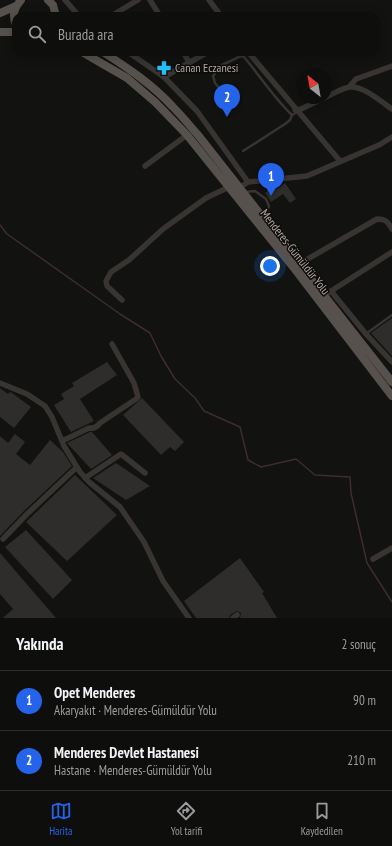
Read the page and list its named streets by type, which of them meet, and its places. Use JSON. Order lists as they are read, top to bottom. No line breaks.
{"streets":{"main road":["Menderes-Gümüldür Yolu"]},"places":{"pharmacy":["Canan Eczanesi"]},"north":"top left","page":{"search":"Burada ara","pins":["2","1"],"heading":["Yakında","2 sonuç"],"list":[{"mark":"1","name":"Opet Menderes","note":"Akaryakıt · Menderes-Gümüldür Yolu","value":"90 m"},{"mark":"2","name":"Menderes Devlet Hastanesi","note":"Hastane · Menderes-Gümüldür Yolu","value":"210 m"}],"nav":["Harita","Yol tarifi","Kaydedilen"]}}
